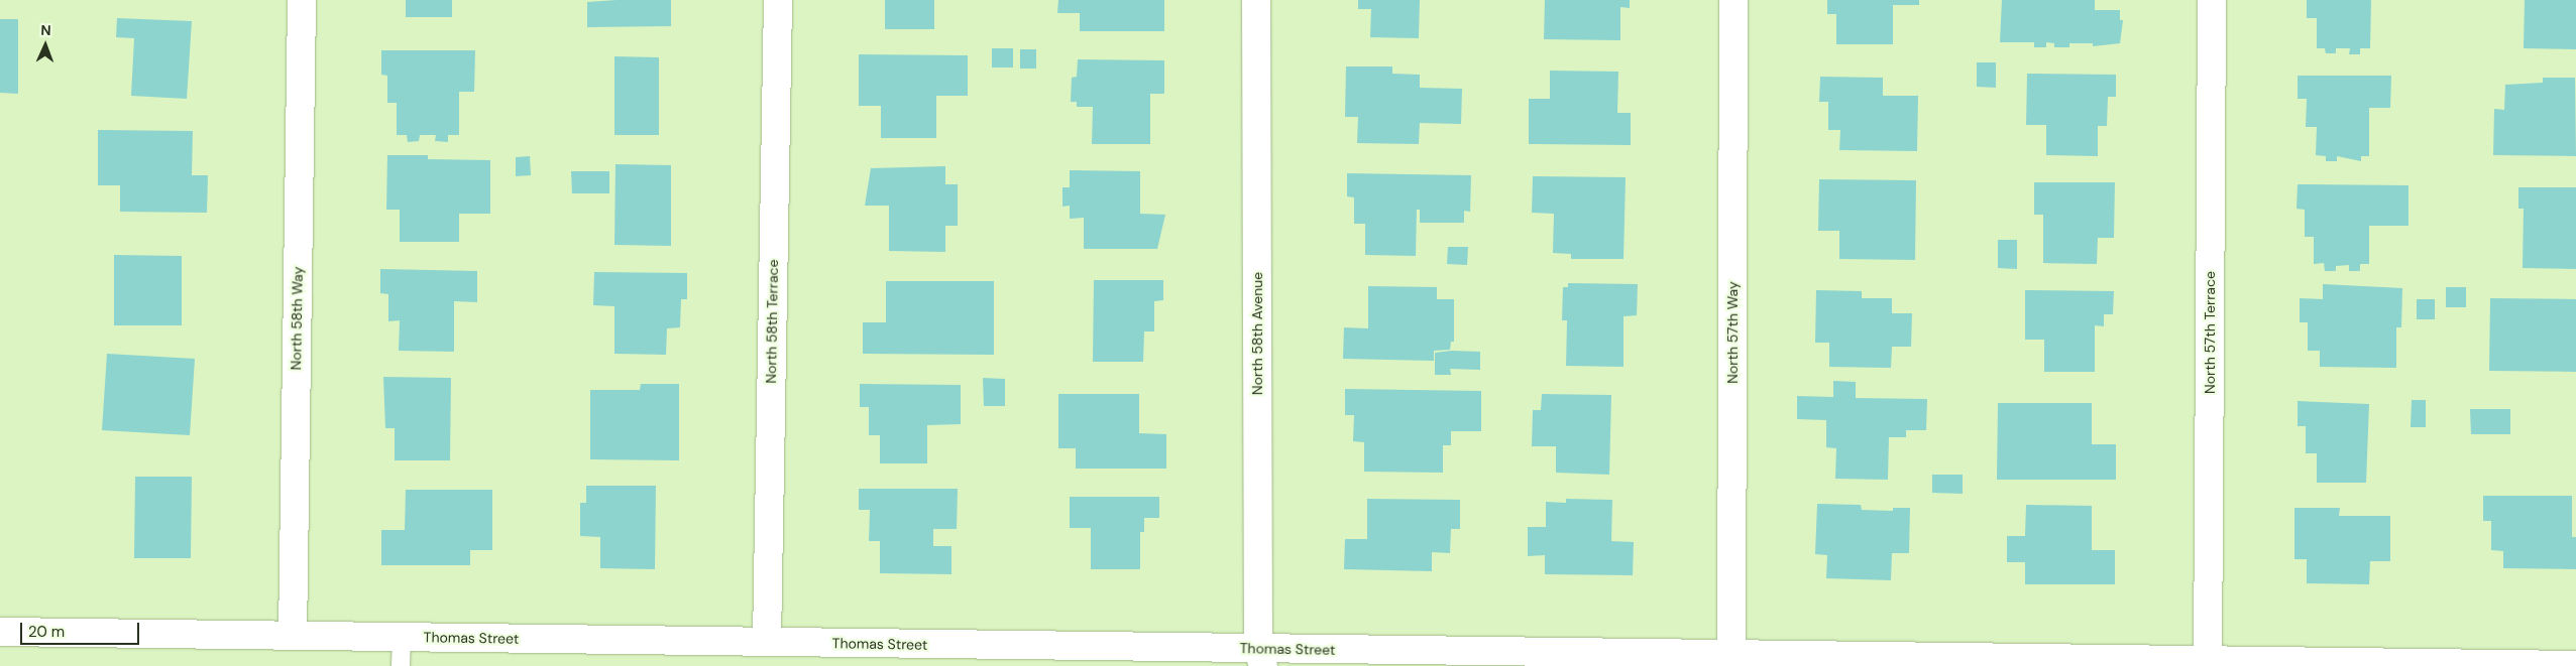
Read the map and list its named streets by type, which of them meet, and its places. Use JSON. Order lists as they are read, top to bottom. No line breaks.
{"streets":{"street":["North 58th Way","North 58th Terrace","North 57th Way","North 57th Terrace","North 58th Avenue","Thomas Street"]},"crossings":[["North 58th Way","Thomas Street"],["North 58th Terrace","Thomas Street"],["North 57th Way","Thomas Street"],["North 57th Terrace","Thomas Street"],["North 58th Avenue","Thomas Street"]],"scale_bar":"20 m","north":"top"}
